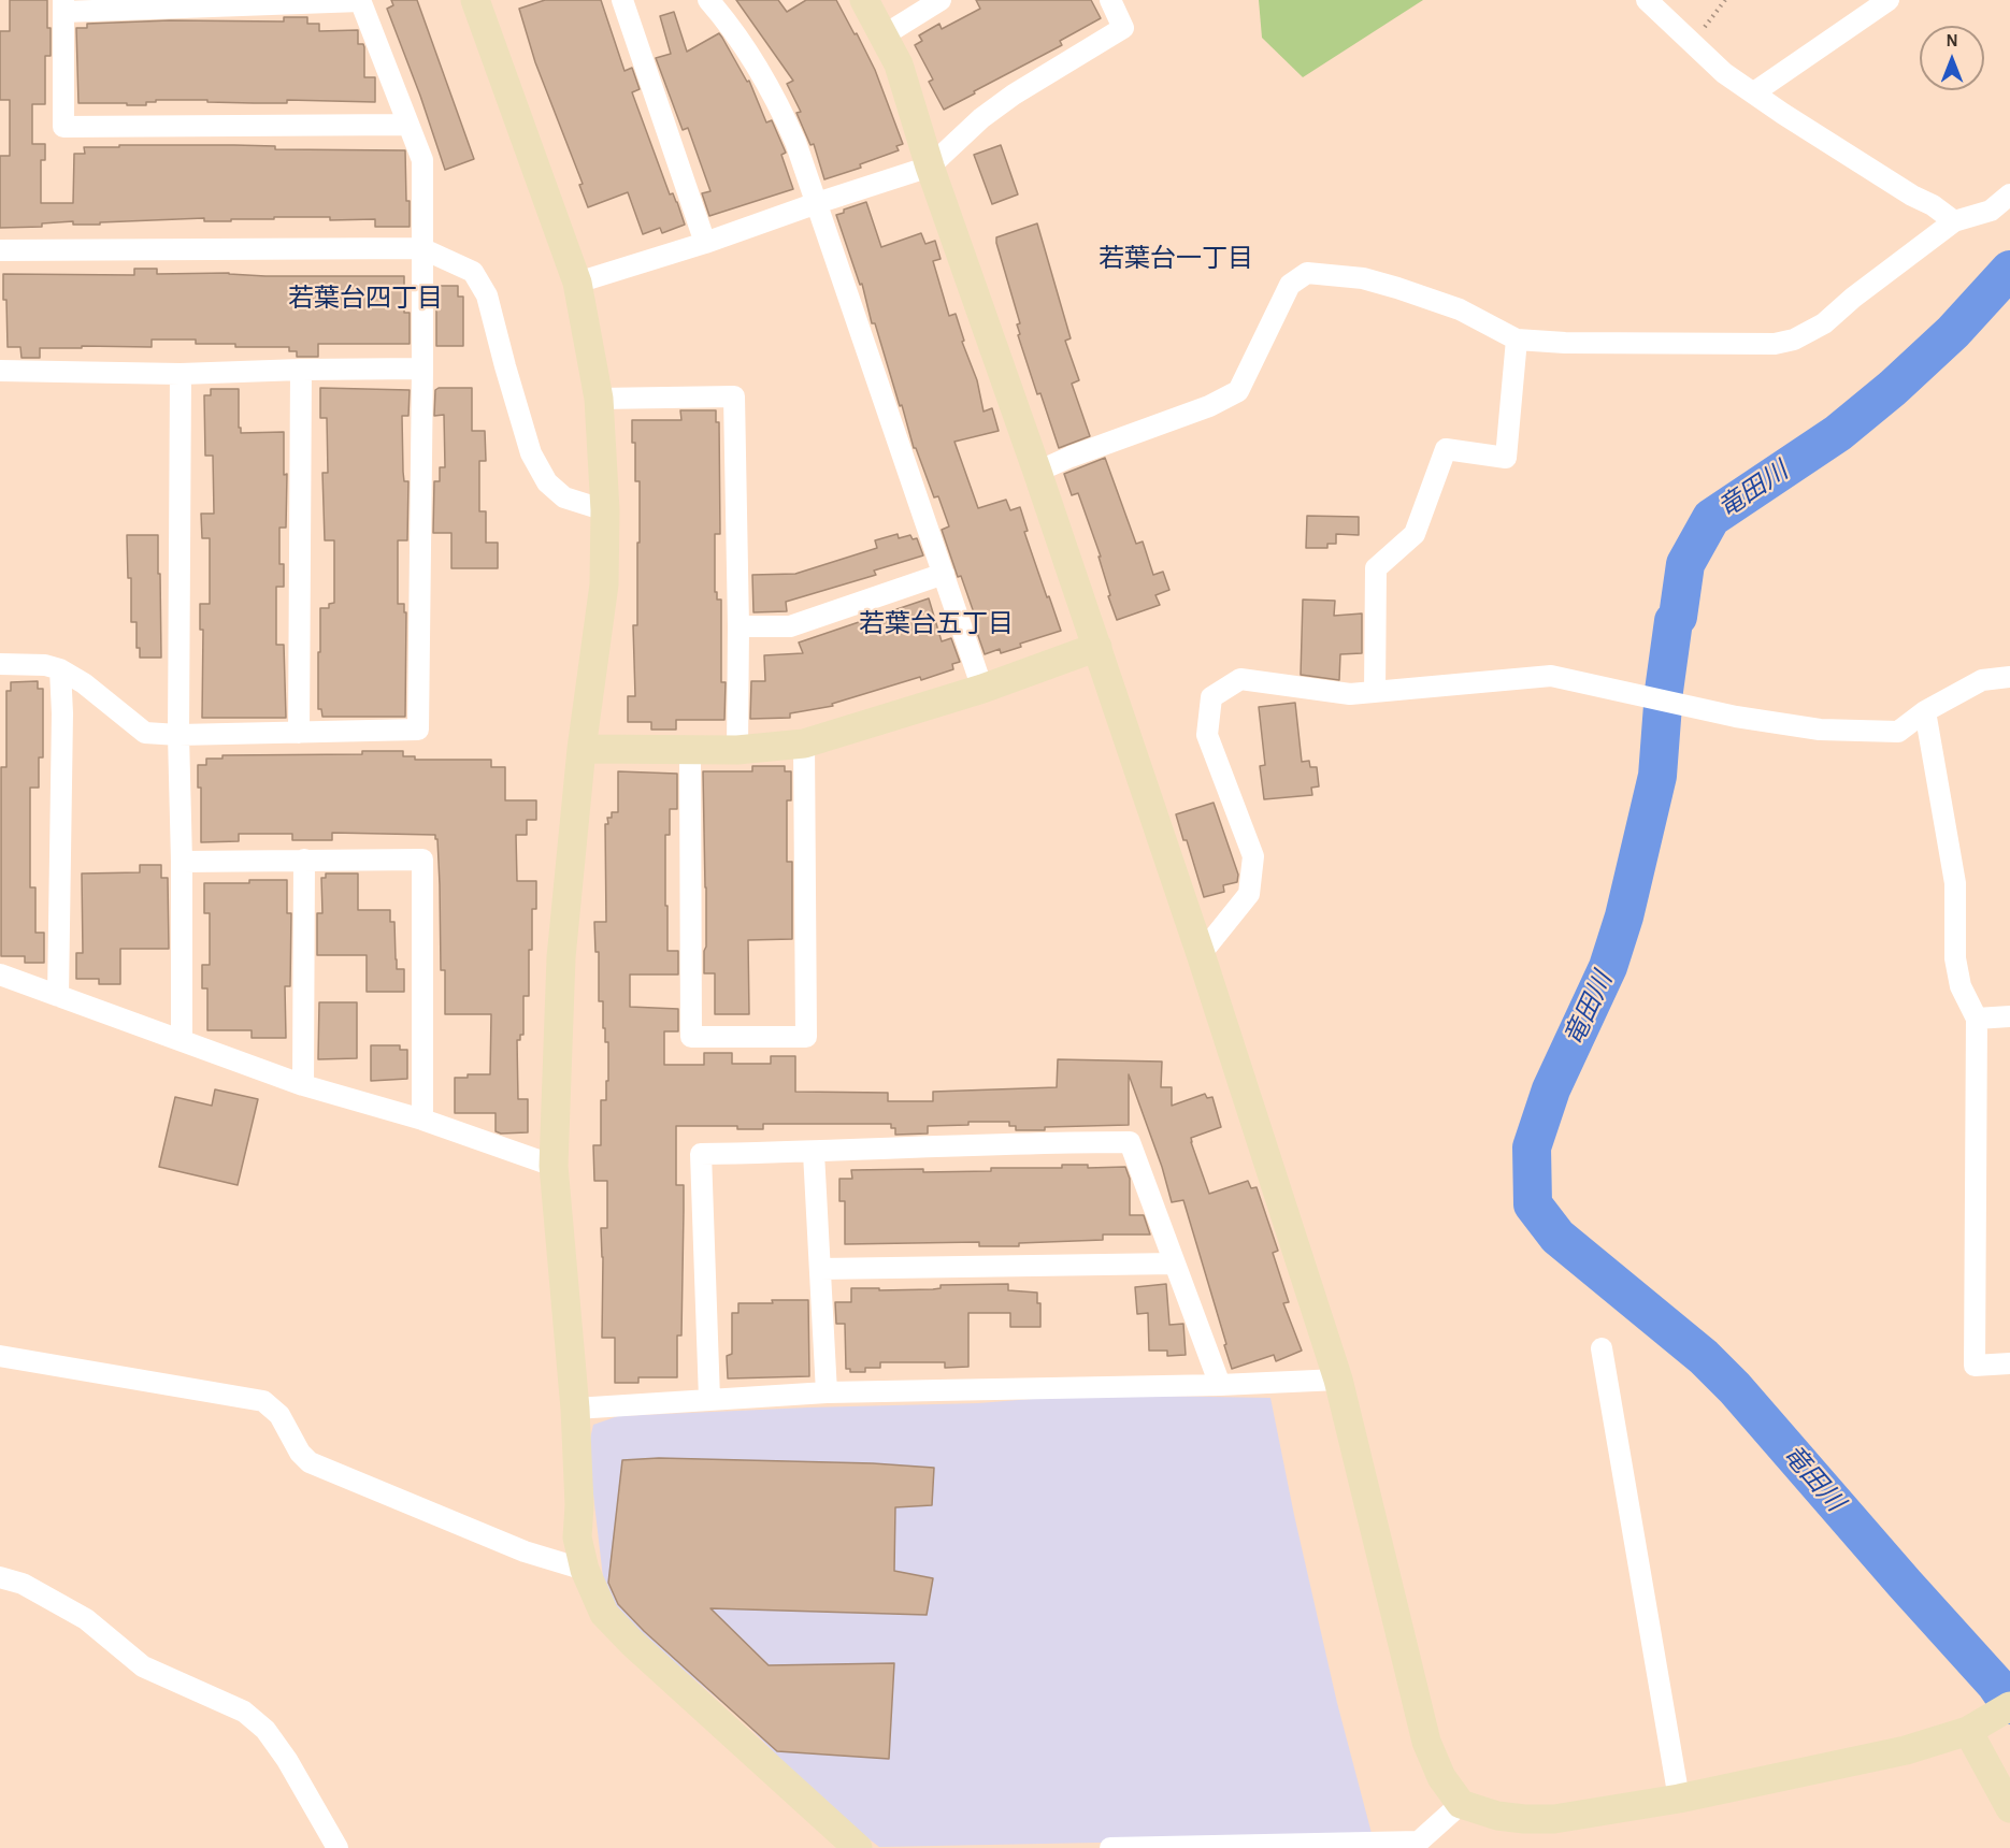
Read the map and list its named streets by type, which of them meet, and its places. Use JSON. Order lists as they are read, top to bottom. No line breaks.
{"districts":["若葉台一丁目","若葉台四丁目","若葉台五丁目"],"water":["竜田川"],"north":"top"}
